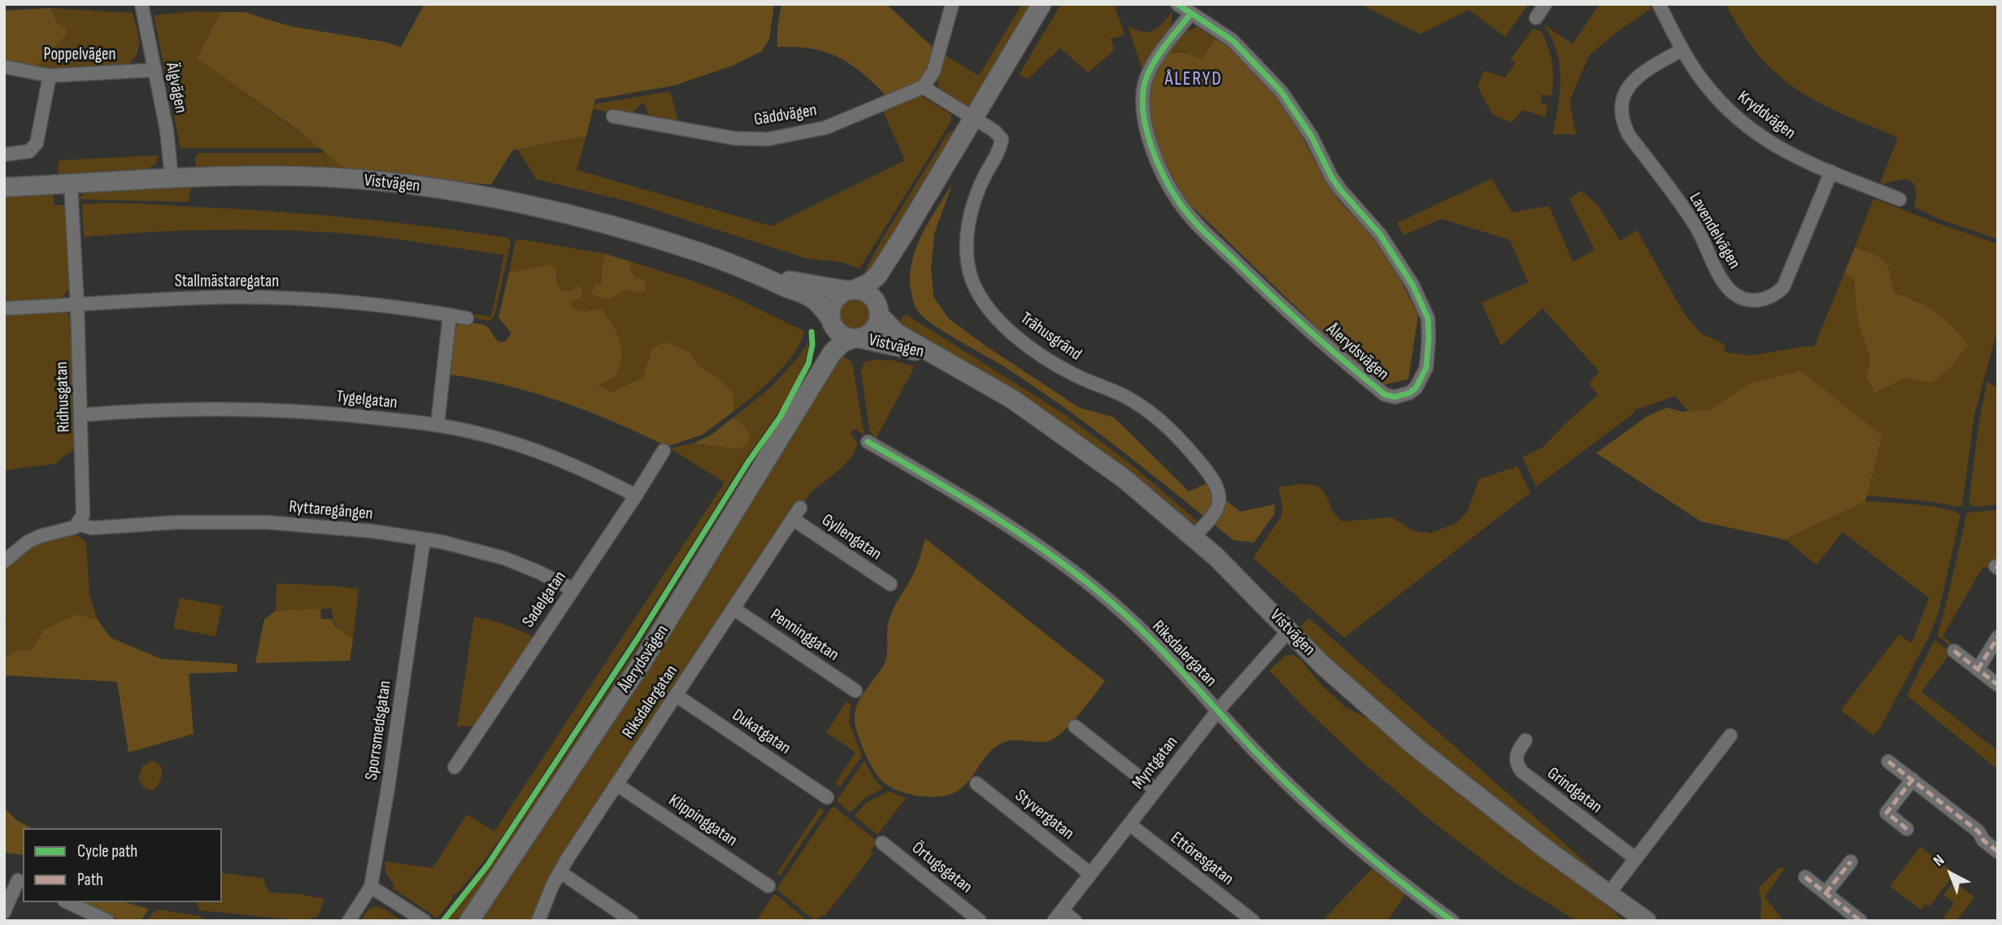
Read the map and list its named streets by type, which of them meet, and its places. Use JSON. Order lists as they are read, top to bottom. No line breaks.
{"streets":{"main road":["Vistvägen","Ålerydsvägen"],"street":["Poppelvägen","Älgvägen","Gäddvägen","Kryddvägen","Lavendelvägen","Stallmästaregatan","Trähusgränd","Ridhusgatan","Tygelgatan","Ryttaregången","Gyllengatan","Sadelgatan","Penninggatan","Riksdalergatan","Sporrsmedsgatan","Dukatgatan","Myntgatan","Grindgatan","Styvergatan","Klippinggatan","Ettöresgatan","Örtugsgatan"]},"crossings":[["Poppelvägen","Älgvägen"],["Älgvägen","Vistvägen"],["Kryddvägen","Lavendelvägen"],["Vistvägen","Trähusgränd"],["Vistvägen","Ålerydsvägen"],["Vistvägen","Ridhusgatan"],["Vistvägen","Myntgatan"],["Stallmästaregatan","Ridhusgatan"],["Ridhusgatan","Tygelgatan"],["Ridhusgatan","Ryttaregången"],["Tygelgatan","Sadelgatan"],["Ryttaregången","Sadelgatan"],["Ryttaregången","Sporrsmedsgatan"],["Gyllengatan","Riksdalergatan"],["Penninggatan","Riksdalergatan"],["Riksdalergatan","Dukatgatan"],["Riksdalergatan","Myntgatan"],["Riksdalergatan","Klippinggatan"],["Myntgatan","Styvergatan"],["Myntgatan","Ettöresgatan"]],"districts":["ÅLERYD"],"legend":["Cycle path","Path"],"north":"top left"}
